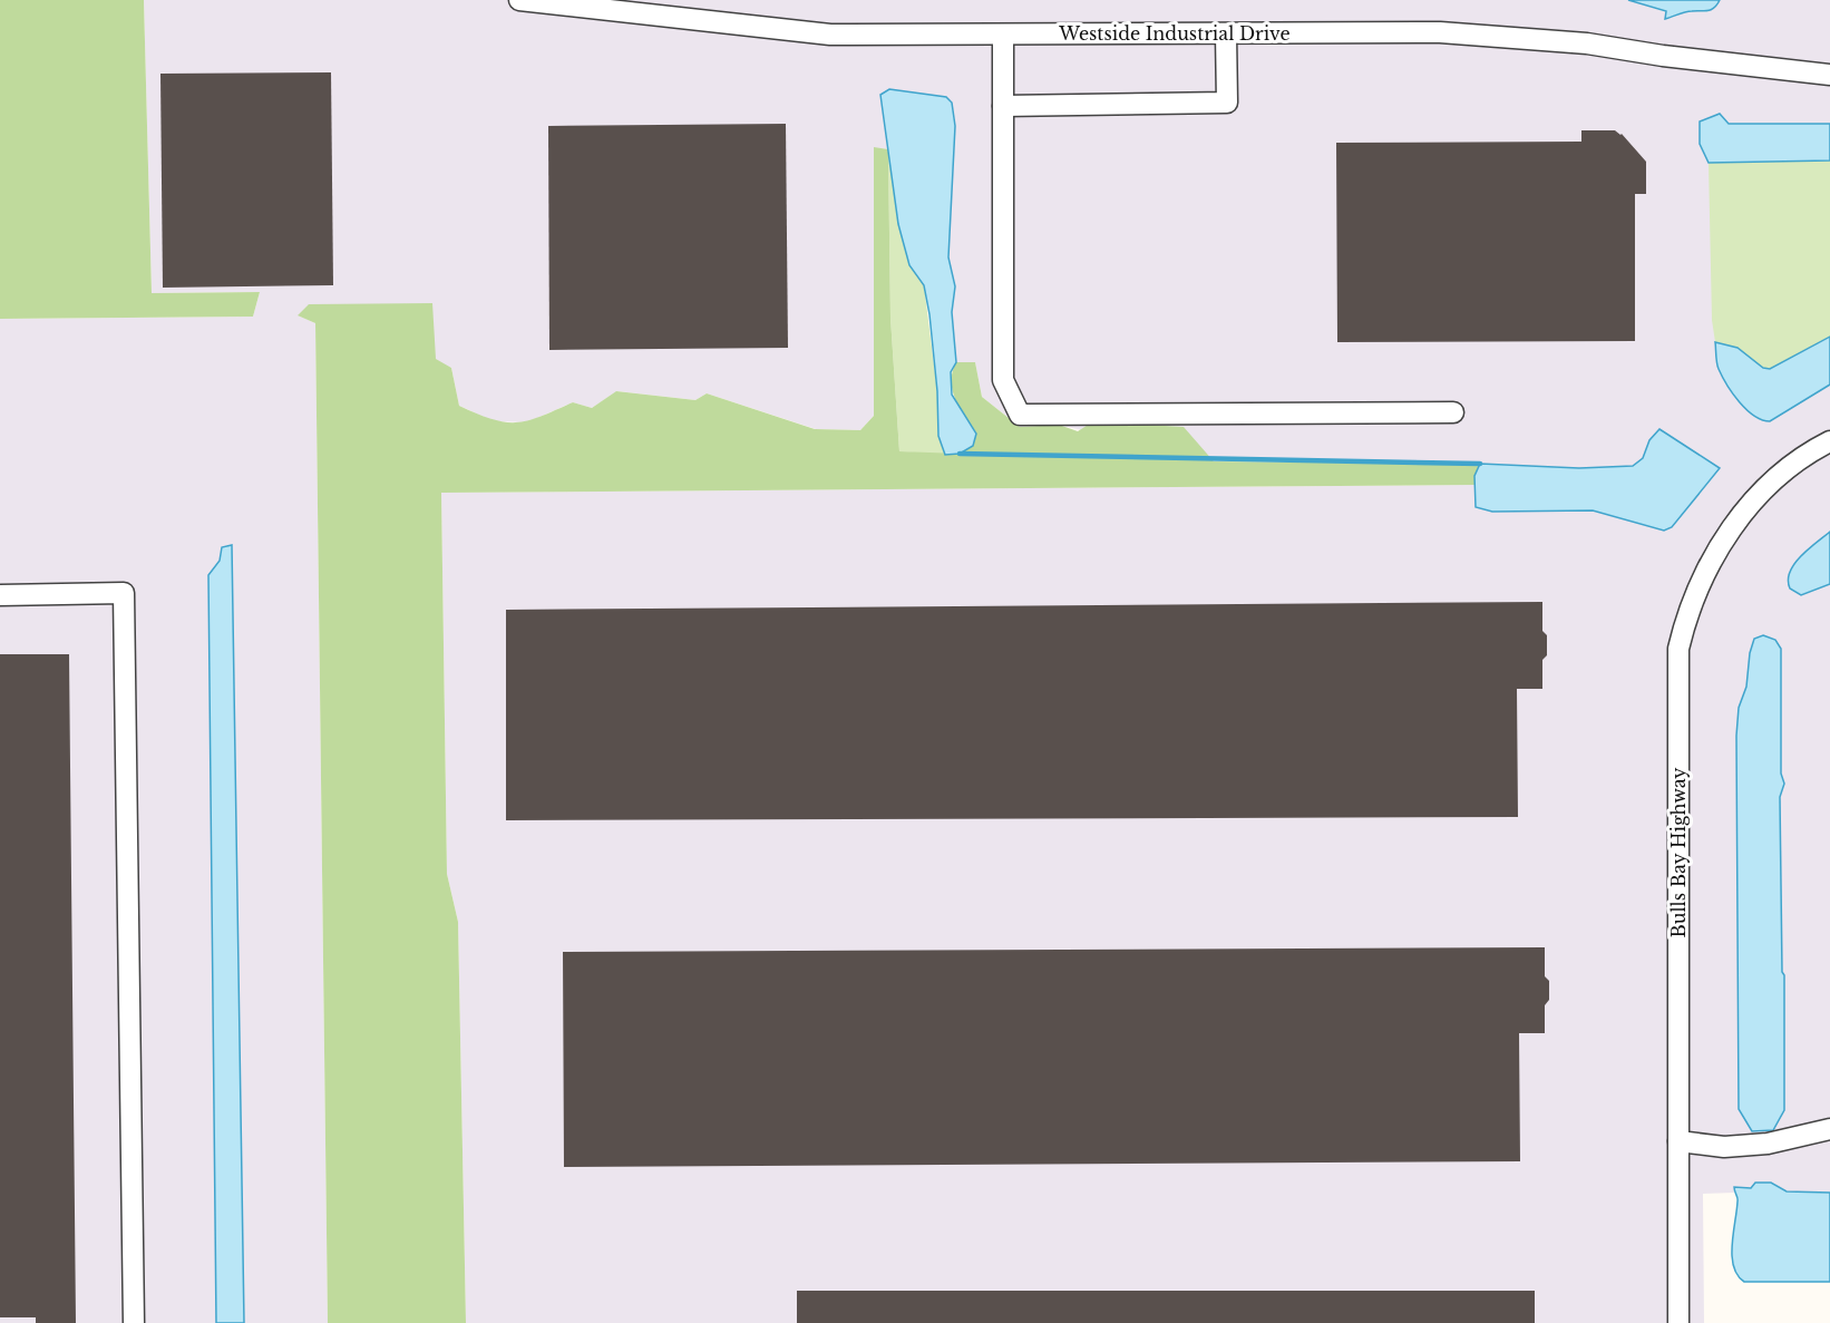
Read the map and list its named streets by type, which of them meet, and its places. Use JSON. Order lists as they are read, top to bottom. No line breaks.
{"streets":{"street":["Westside Industrial Drive","Bulls Bay Highway"]}}
